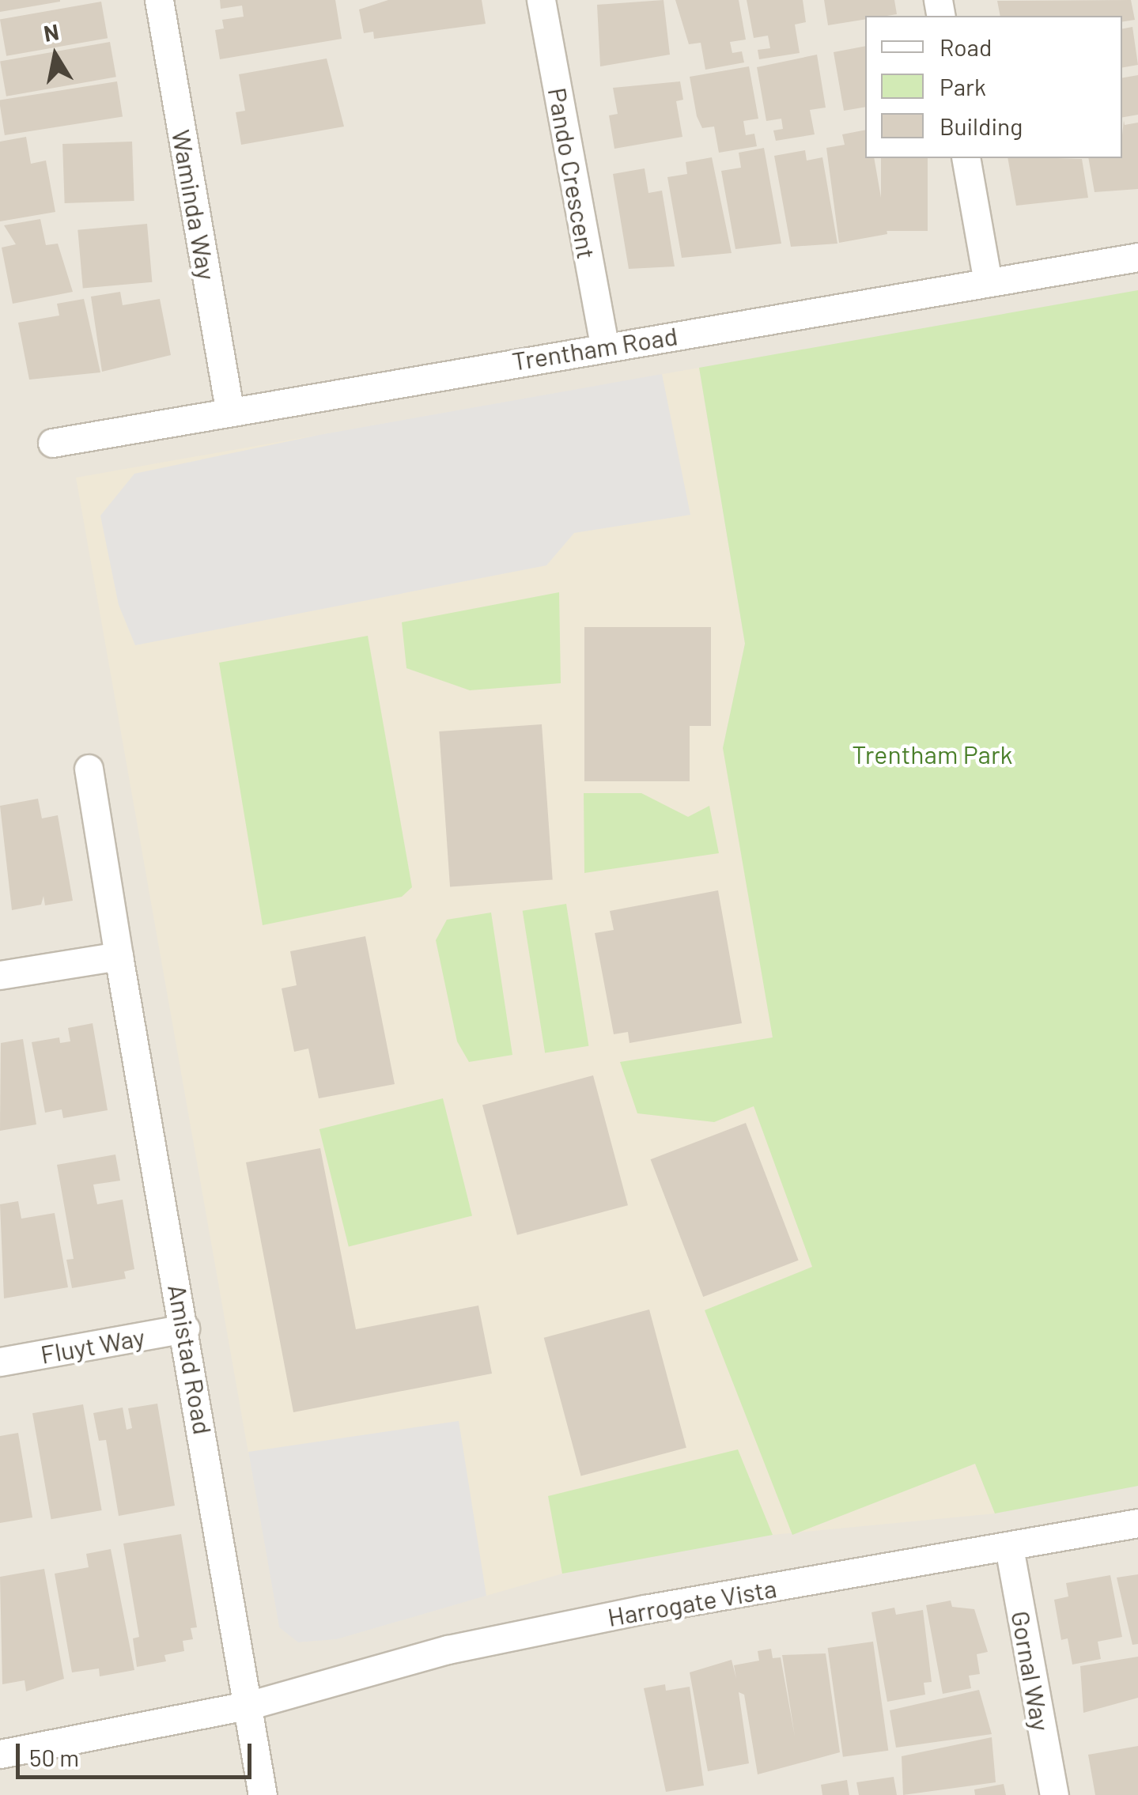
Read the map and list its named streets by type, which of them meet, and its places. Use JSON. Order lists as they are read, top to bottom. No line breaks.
{"streets":{"street":["Pando Crescent","Waminda Way","Trentham Road","Fluyt Way","Amistad Road","Harrogate Vista","Gornal Way"]},"crossings":[["Pando Crescent","Trentham Road"],["Waminda Way","Trentham Road"],["Fluyt Way","Amistad Road"],["Amistad Road","Harrogate Vista"],["Harrogate Vista","Gornal Way"]],"parks":["Trentham Park"],"legend":["Road","Park","Building"],"scale_bar":"50 m","north":"top"}
